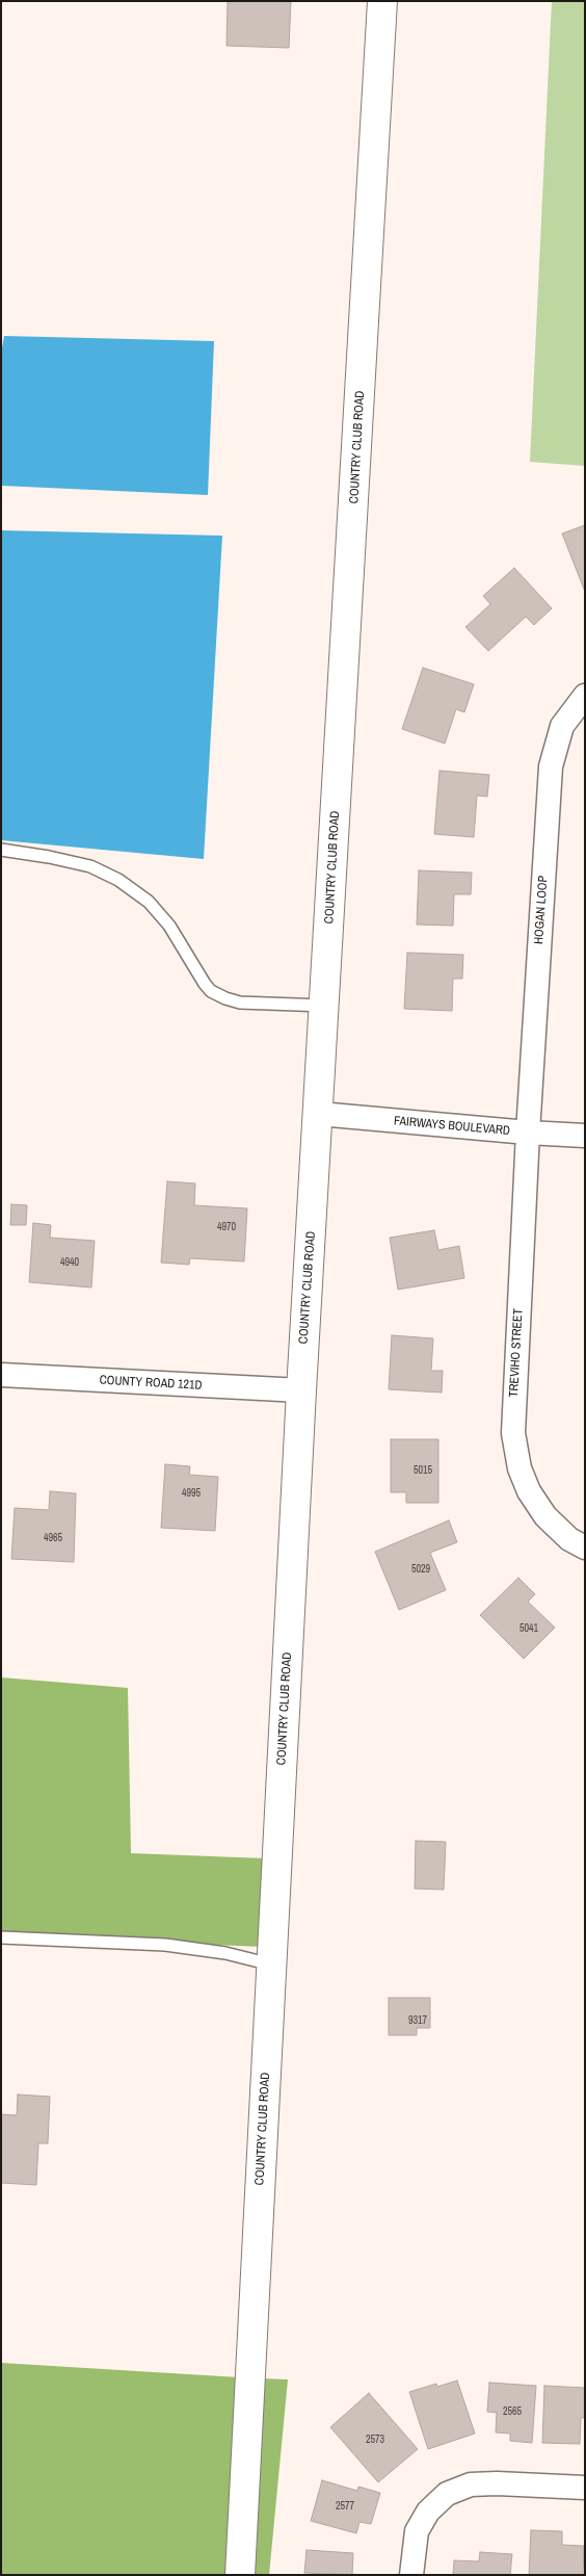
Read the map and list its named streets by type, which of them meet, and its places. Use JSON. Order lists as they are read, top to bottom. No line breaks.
{"streets":{"street":["COUNTRY CLUB ROAD","HOGAN LOOP","FAIRWAYS BOULEVARD","TREVIHO STREET","COUNTY ROAD 121D"]},"crossings":[["COUNTRY CLUB ROAD","FAIRWAYS BOULEVARD"],["COUNTRY CLUB ROAD","COUNTY ROAD 121D"],["HOGAN LOOP","FAIRWAYS BOULEVARD"],["HOGAN LOOP","TREVIHO STREET"],["FAIRWAYS BOULEVARD","TREVIHO STREET"]],"house_numbers":["4970","4940","5015","4995","4965","5029","5041","9317","2565","2573","2577"]}
